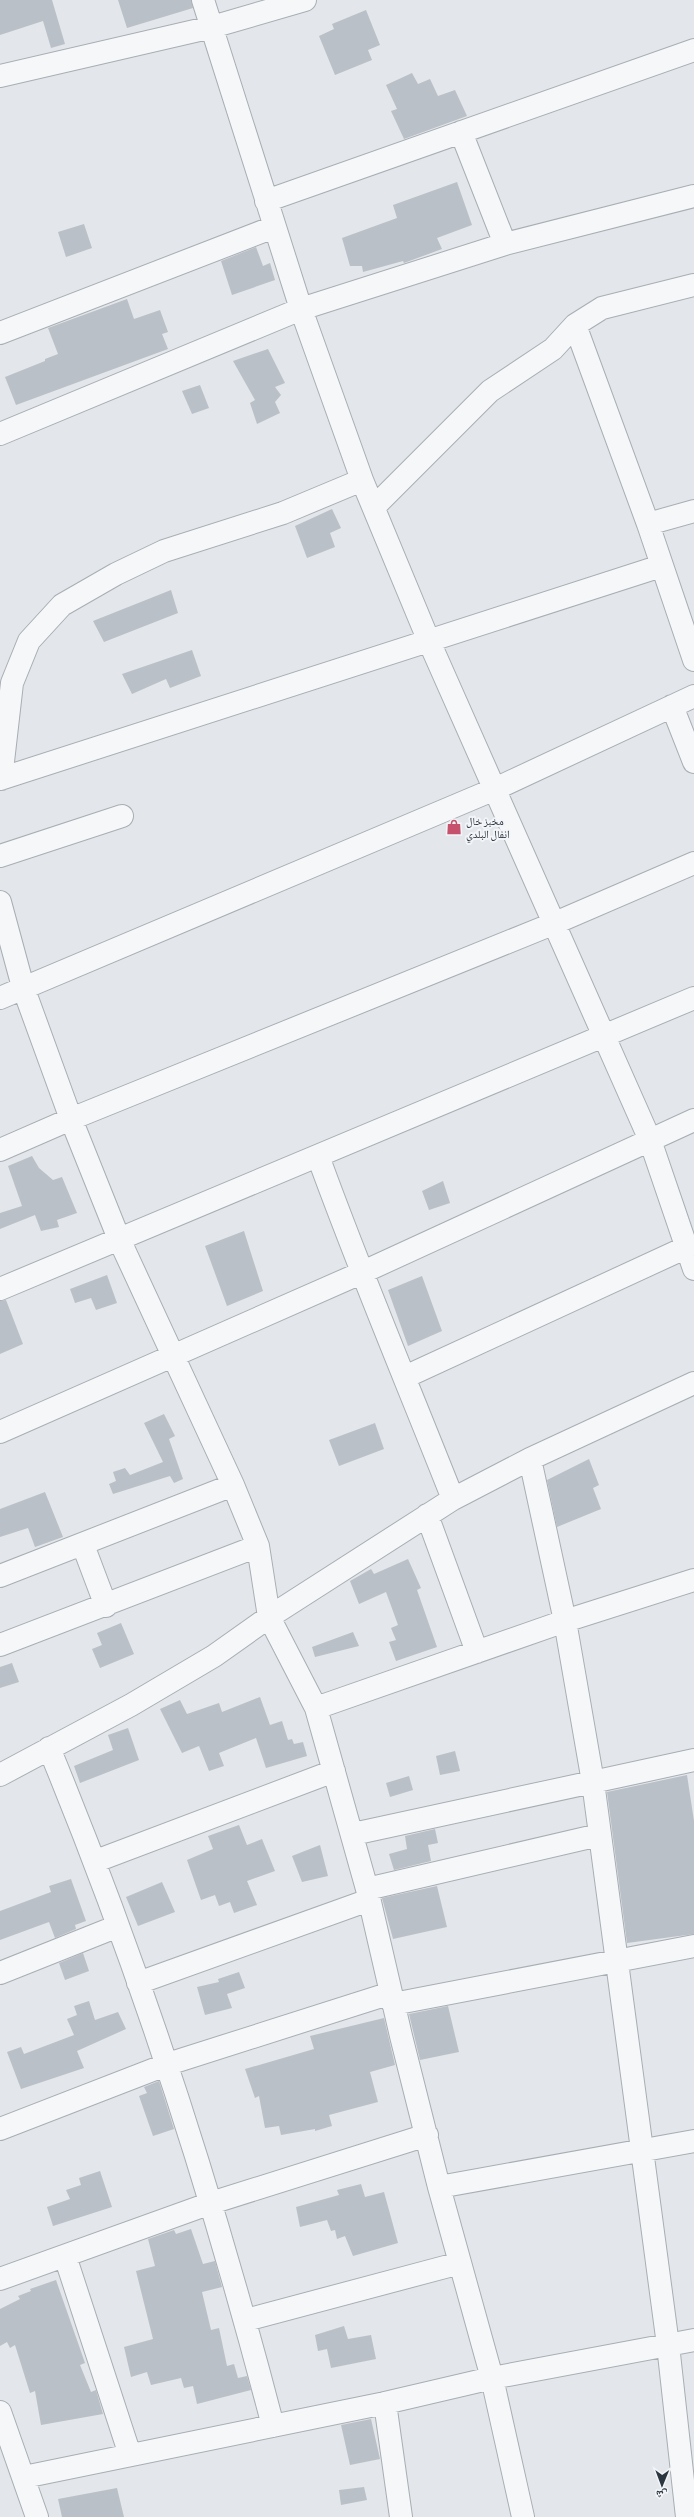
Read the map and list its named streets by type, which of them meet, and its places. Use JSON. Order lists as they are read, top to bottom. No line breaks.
{"places":{"shop":["مخبز خال انفال البلدي"]},"north":"bottom"}
